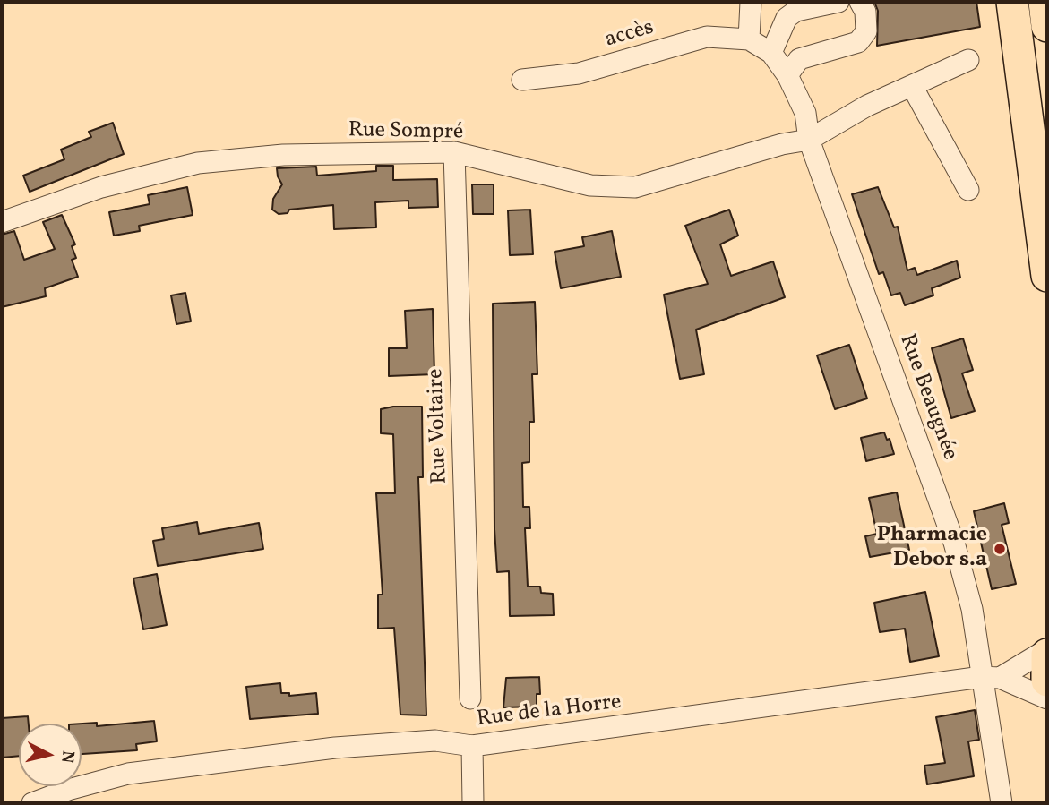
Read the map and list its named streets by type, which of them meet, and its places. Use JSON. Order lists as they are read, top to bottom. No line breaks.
{"streets":{"street":["accès","Rue Sompré","Rue Beaugnée","Rue Voltaire","Rue de la Horre"]},"crossings":[["Rue Sompré","Rue Beaugnée"],["Rue Sompré","Rue Voltaire"],["Rue Beaugnée","Rue de la Horre"]],"places":["Pharmacie Debor s.a"],"north":"right"}
